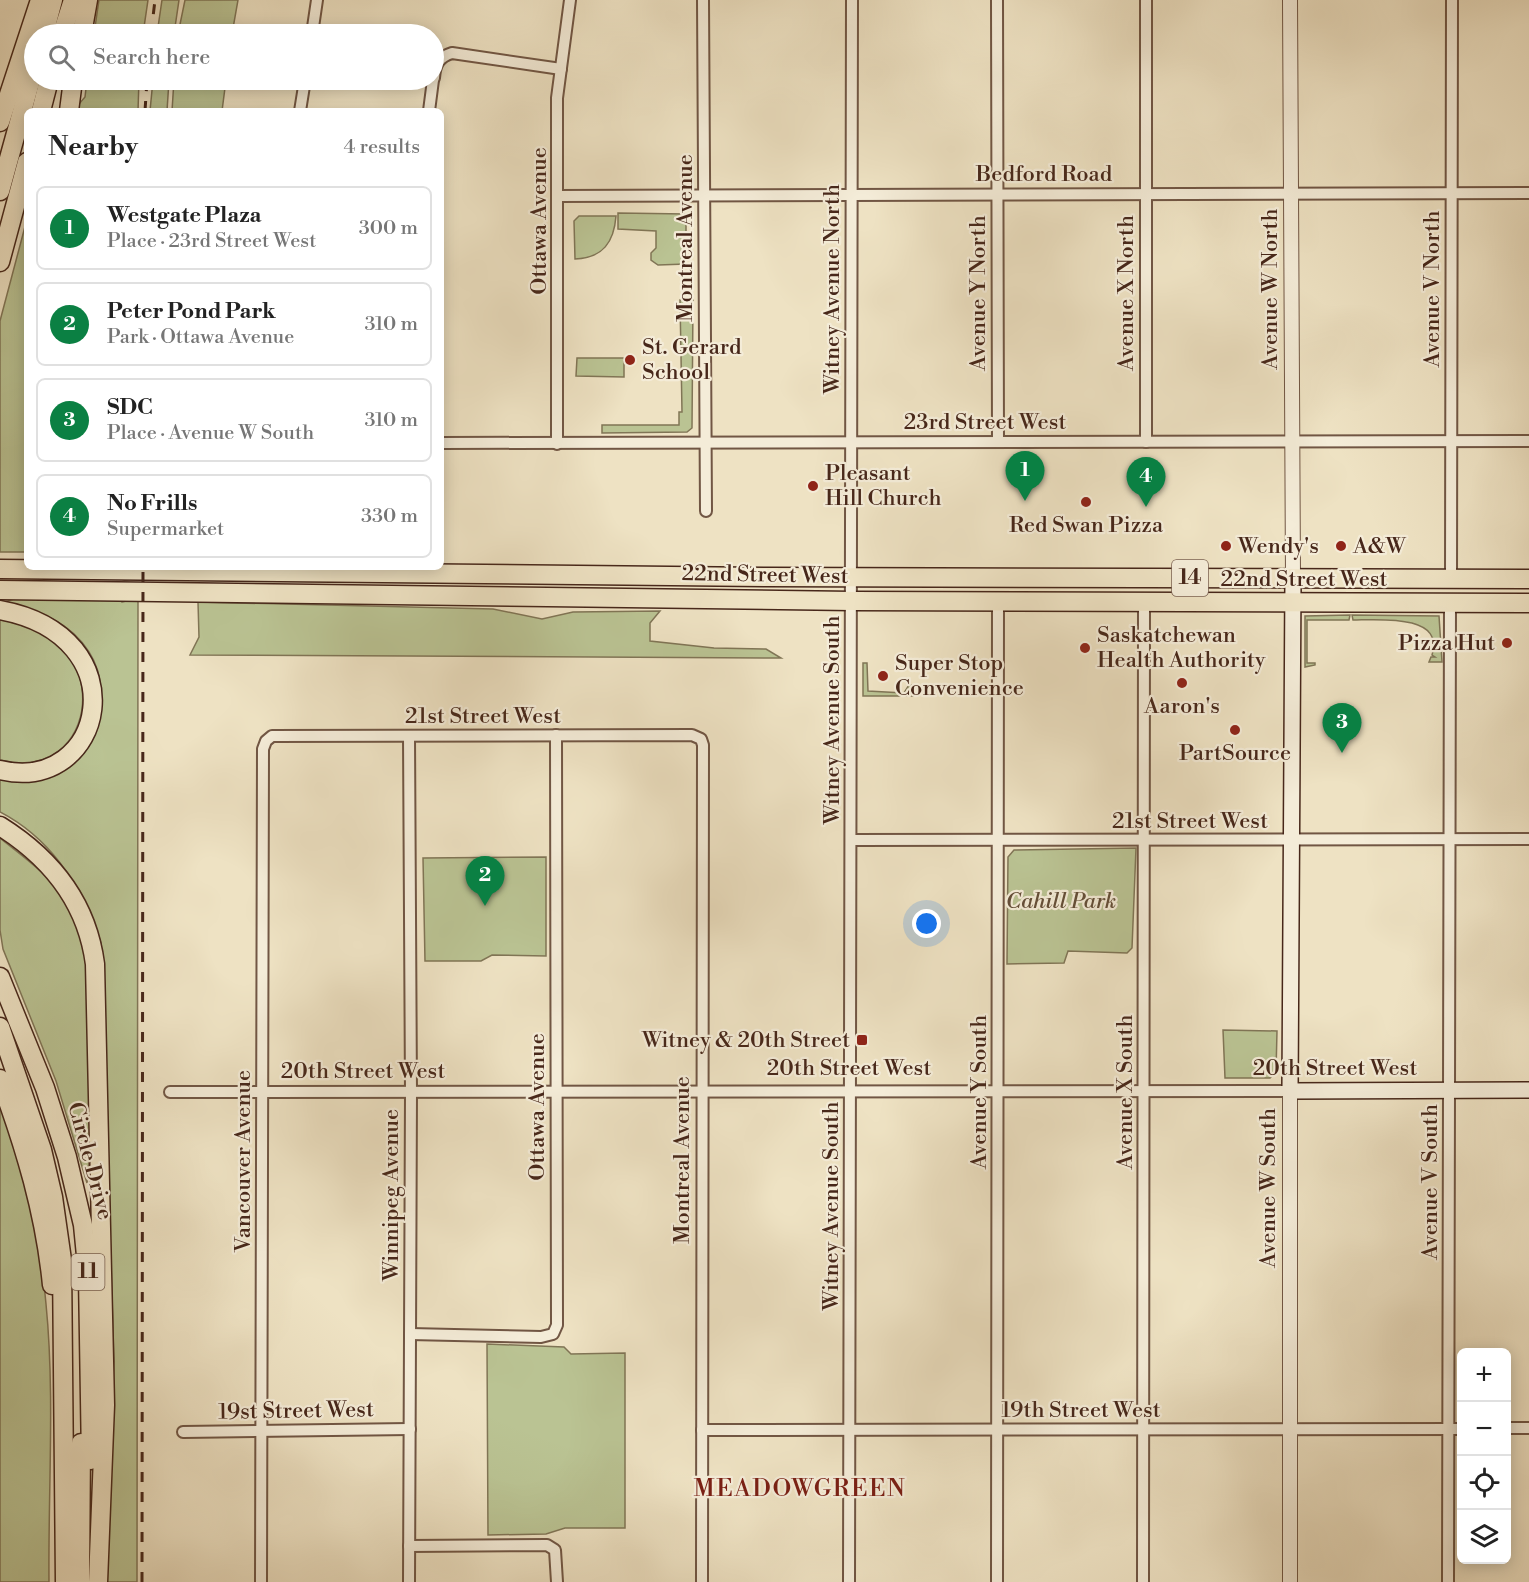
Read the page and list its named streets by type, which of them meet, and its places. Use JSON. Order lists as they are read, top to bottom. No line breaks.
{"streets":{"main road":["22nd Street West","14","20th Street West","Circle Drive","Avenue W South","11"],"street":["Bedford Road","Ottawa Avenue","Montreal Avenue","Witney Avenue North","Avenue W North","Avenue V North","Avenue Y North","Avenue X North","23rd Street West","21st Street West","Witney Avenue South","Avenue Y South","Avenue X South","Vancouver Avenue","Avenue V South","Winnipeg Avenue","19th Street West","19st Street West"]},"crossings":[["Bedford Road","Ottawa Avenue"],["Bedford Road","Montreal Avenue"],["Bedford Road","Witney Avenue North"],["Bedford Road","Avenue W North"],["Bedford Road","Avenue V North"],["Bedford Road","Avenue Y North"],["Bedford Road","Avenue X North"],["Ottawa Avenue","23rd Street West"],["Ottawa Avenue","21st Street West"],["Ottawa Avenue","20th Street West"],["Ottawa Avenue","Winnipeg Avenue"],["Montreal Avenue","23rd Street West"],["Montreal Avenue","21st Street West"],["Montreal Avenue","20th Street West"],["Montreal Avenue","19th Street West"],["Witney Avenue North","23rd Street West"],["Witney Avenue North","22nd Street West"],["Witney Avenue North","Witney Avenue South"],["Avenue W North","23rd Street West"],["Avenue W North","22nd Street West"],["Avenue W North","Avenue W South"],["Avenue V North","23rd Street West"],["Avenue V North","22nd Street West"],["Avenue Y North","23rd Street West"],["Avenue X North","23rd Street West"],["22nd Street West","Witney Avenue South"],["22nd Street West","Avenue Y South"],["22nd Street West","Avenue X South"],["22nd Street West","Avenue V South"],["22nd Street West","Avenue W South"],["21st Street West","Witney Avenue South"],["21st Street West","Avenue Y South"],["21st Street West","Avenue X South"],["21st Street West","Vancouver Avenue"],["21st Street West","Avenue V South"],["21st Street West","Avenue W South"],["21st Street West","Winnipeg Avenue"],["Witney Avenue South","20th Street West"],["Witney Avenue South","19th Street West"],["20th Street West","Avenue Y South"],["20th Street West","Avenue X South"],["20th Street West","Vancouver Avenue"],["20th Street West","Avenue V South"],["20th Street West","Avenue W South"],["20th Street West","Winnipeg Avenue"],["Avenue Y South","19th Street West"],["Avenue X South","19th Street West"],["Vancouver Avenue","19st Street West"],["Avenue V South","19th Street West"],["Avenue W South","19th Street West"],["Winnipeg Avenue","19st Street West"]],"districts":["MEADOWGREEN"],"parks":["Cahill Park"],"places":{"other":["St. Gerard School","Pleasant Hill Church","Red Swan Pizza","Wendy's","A&W","Pizza Hut","Saskatchewan Health Authority","Super Stop Convenience","Aaron's","PartSource"],"transit":["Witney & 20th Street"]},"page":{"search":"Search here","heading":["Nearby","4 results"],"list":[{"mark":"1","name":"Westgate Plaza","note":"Place · 23rd Street West","value":"300 m"},{"mark":"2","name":"Peter Pond Park","note":"Park · Ottawa Avenue","value":"310 m"},{"mark":"3","name":"SDC","note":"Place · Avenue W South","value":"310 m"},{"mark":"4","name":"No Frills","note":"Supermarket","value":"330 m"}],"pins":["1","4","3","2"],"map_buttons":["+","−"]}}
